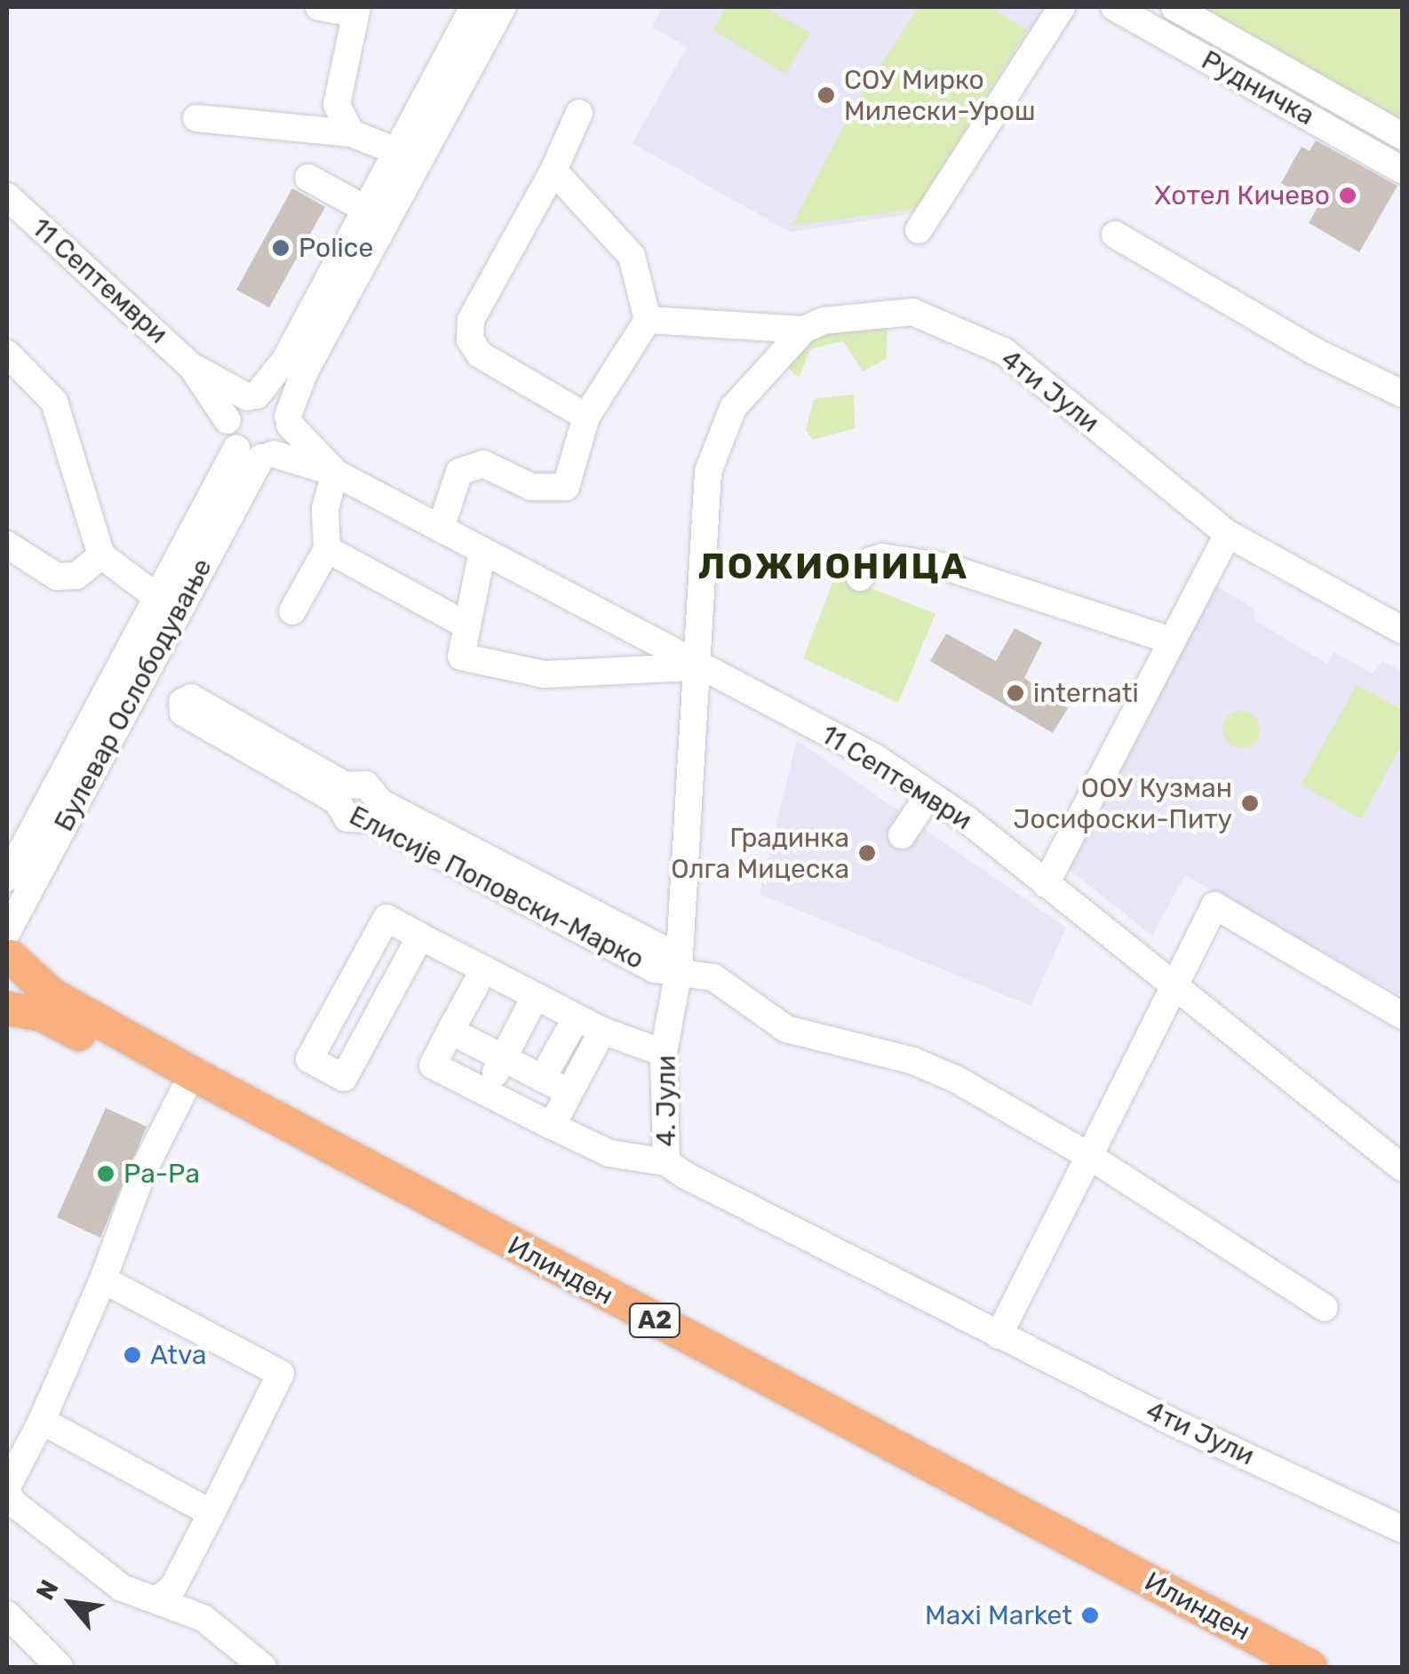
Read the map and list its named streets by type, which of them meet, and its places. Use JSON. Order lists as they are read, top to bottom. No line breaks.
{"streets":{"main road":["Илинден","A2"],"street":["Рудничка","11 Септември","4ти Јули","Булевар Ослободување","Елисије Поповски-Марко","4. Јули"]},"crossings":[["11 Септември","Булевар Ослободување"],["11 Септември","4. Јули"],["4ти Јули","4. Јули"],["Булевар Ослободување","Илинден"],["Елисије Поповски-Марко","4. Јули"]],"districts":["ЛОЖИОНИЦА"],"places":["СОУ Мирко Милески-Урош","Хотел Кичево","Police","internati","ООУ Кузман Јосифоски-Питу","Градинка Олга Мицеска","Ра-Ра","Atva","Maxi Market"],"north":"top left"}
